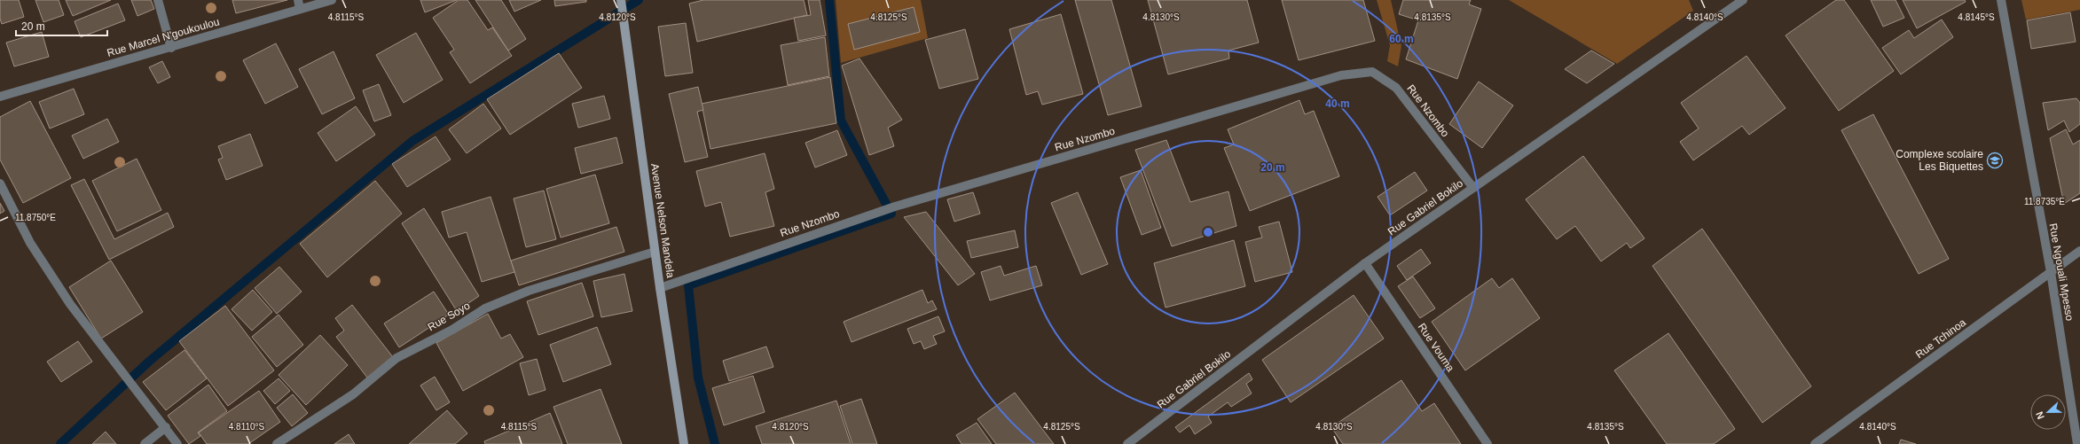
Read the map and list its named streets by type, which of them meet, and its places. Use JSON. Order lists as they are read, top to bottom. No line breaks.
{"streets":{"street":["Rue Marcel N'goukoulou","Rue Nzombo","Rue Gabriel Bokilo","Avenue Nelson Mandela","Rue Ngouali Mpesso","Rue Soyo","Rue Tchinoa","Rue Vouma"]},"crossings":[["Rue Nzombo","Rue Gabriel Bokilo"],["Rue Nzombo","Avenue Nelson Mandela"],["Rue Gabriel Bokilo","Rue Vouma"],["Avenue Nelson Mandela","Rue Soyo"],["Rue Ngouali Mpesso","Rue Tchinoa"]],"places":{"school or university":["Complexe scolaire Les Biquettes"]},"scale_bar":"20 m","north":"left","coordinates":["4.8115°S","4.8120°S","4.8125°S","4.8130°S","4.8140°S","4.8135°S","4.8145°S","11.8735°E","11.8750°E","4.8110°S"],"rings":["60 m","40 m","20 m"]}
